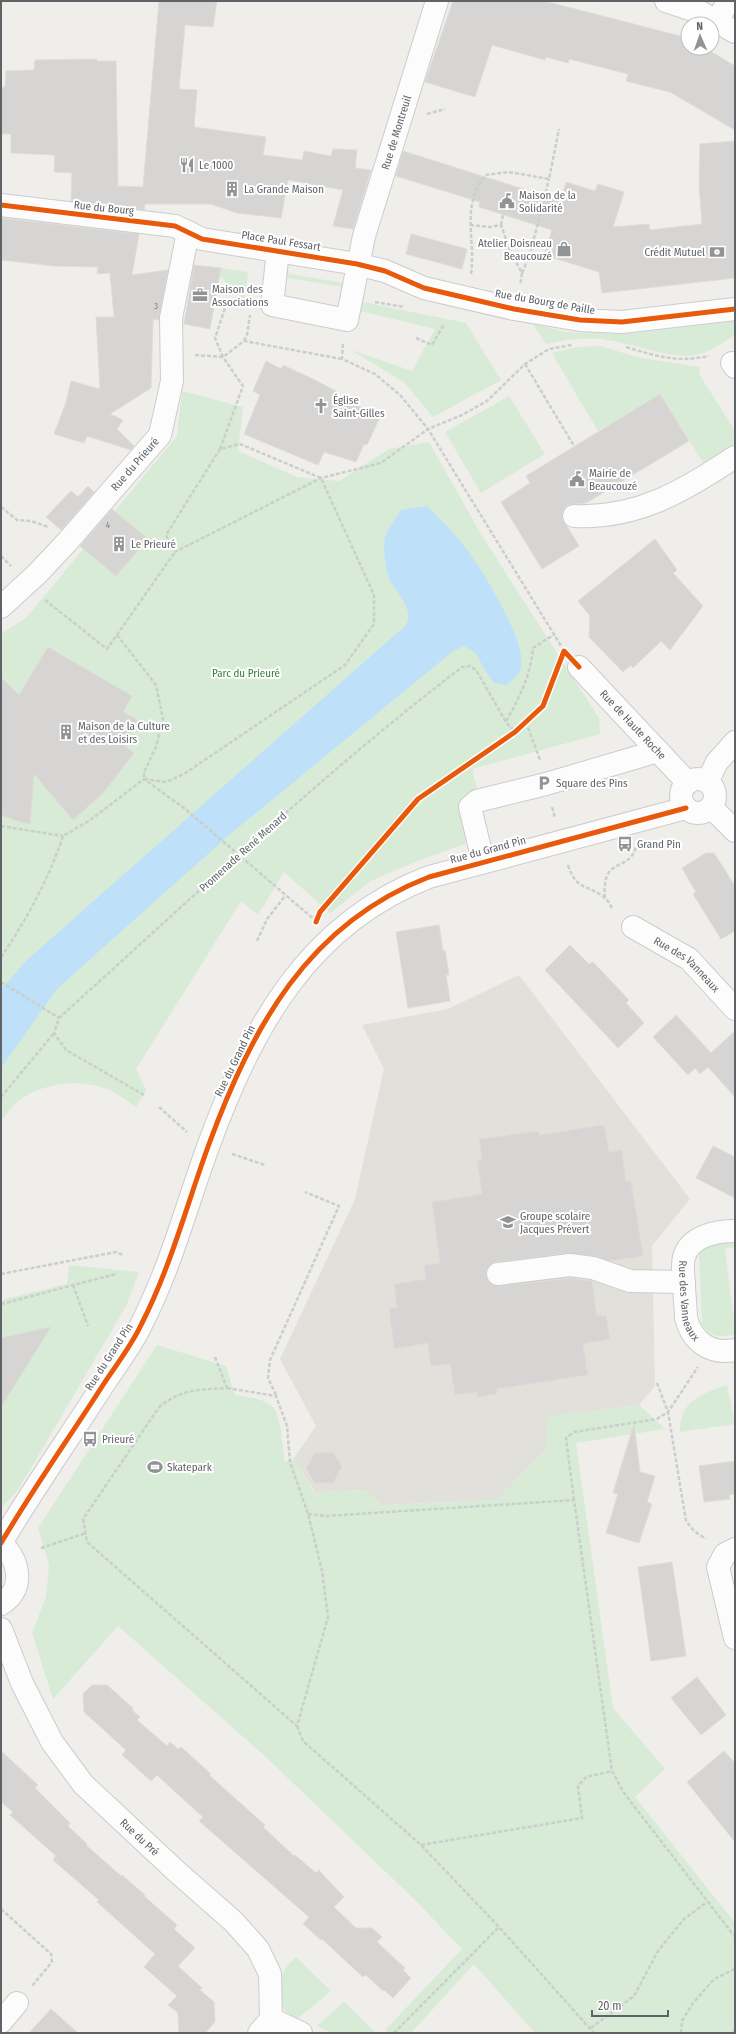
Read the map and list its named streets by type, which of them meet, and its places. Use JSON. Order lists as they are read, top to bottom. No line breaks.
{"streets":{"street":["Rue de Montreuil","Rue du Bourg","Place Paul Fessart","Rue du Bourg de Paille","Rue du Prieuré","Rue de Haute Roche","Rue du Grand Pin","Rue des Vanneaux","Rue du Pré"],"path":["Promenade René Menard"]},"crossings":[["Rue de Montreuil","Place Paul Fessart"],["Rue de Montreuil","Rue du Bourg de Paille"],["Rue du Bourg","Place Paul Fessart"],["Rue du Bourg","Rue du Prieuré"],["Place Paul Fessart","Rue du Bourg de Paille"],["Place Paul Fessart","Rue du Prieuré"],["Rue de Haute Roche","Rue du Grand Pin"]],"parks":["Parc du Prieuré"],"places":{"restaurant":["Le 1000"],"building":["La Grande Maison","Le Prieuré","Maison de la Culture et des Loisirs"],"public building":["Maison de la Solidarité","Mairie de Beaucouzé"],"shop":["Atelier Doisneau Beaucouzé"],"bank":["Crédit Mutuel"],"office":["Maison des Associations"],"church":["Église Saint-Gilles"],"parking":["Square des Pins"],"bus stop":["Grand Pin","Prieuré"],"school or university":["Groupe scolaire Jacques Prévert"],"sports":["Skatepark"]},"house_numbers":["3","4"],"scale_bar":"20 m","north":"top"}
